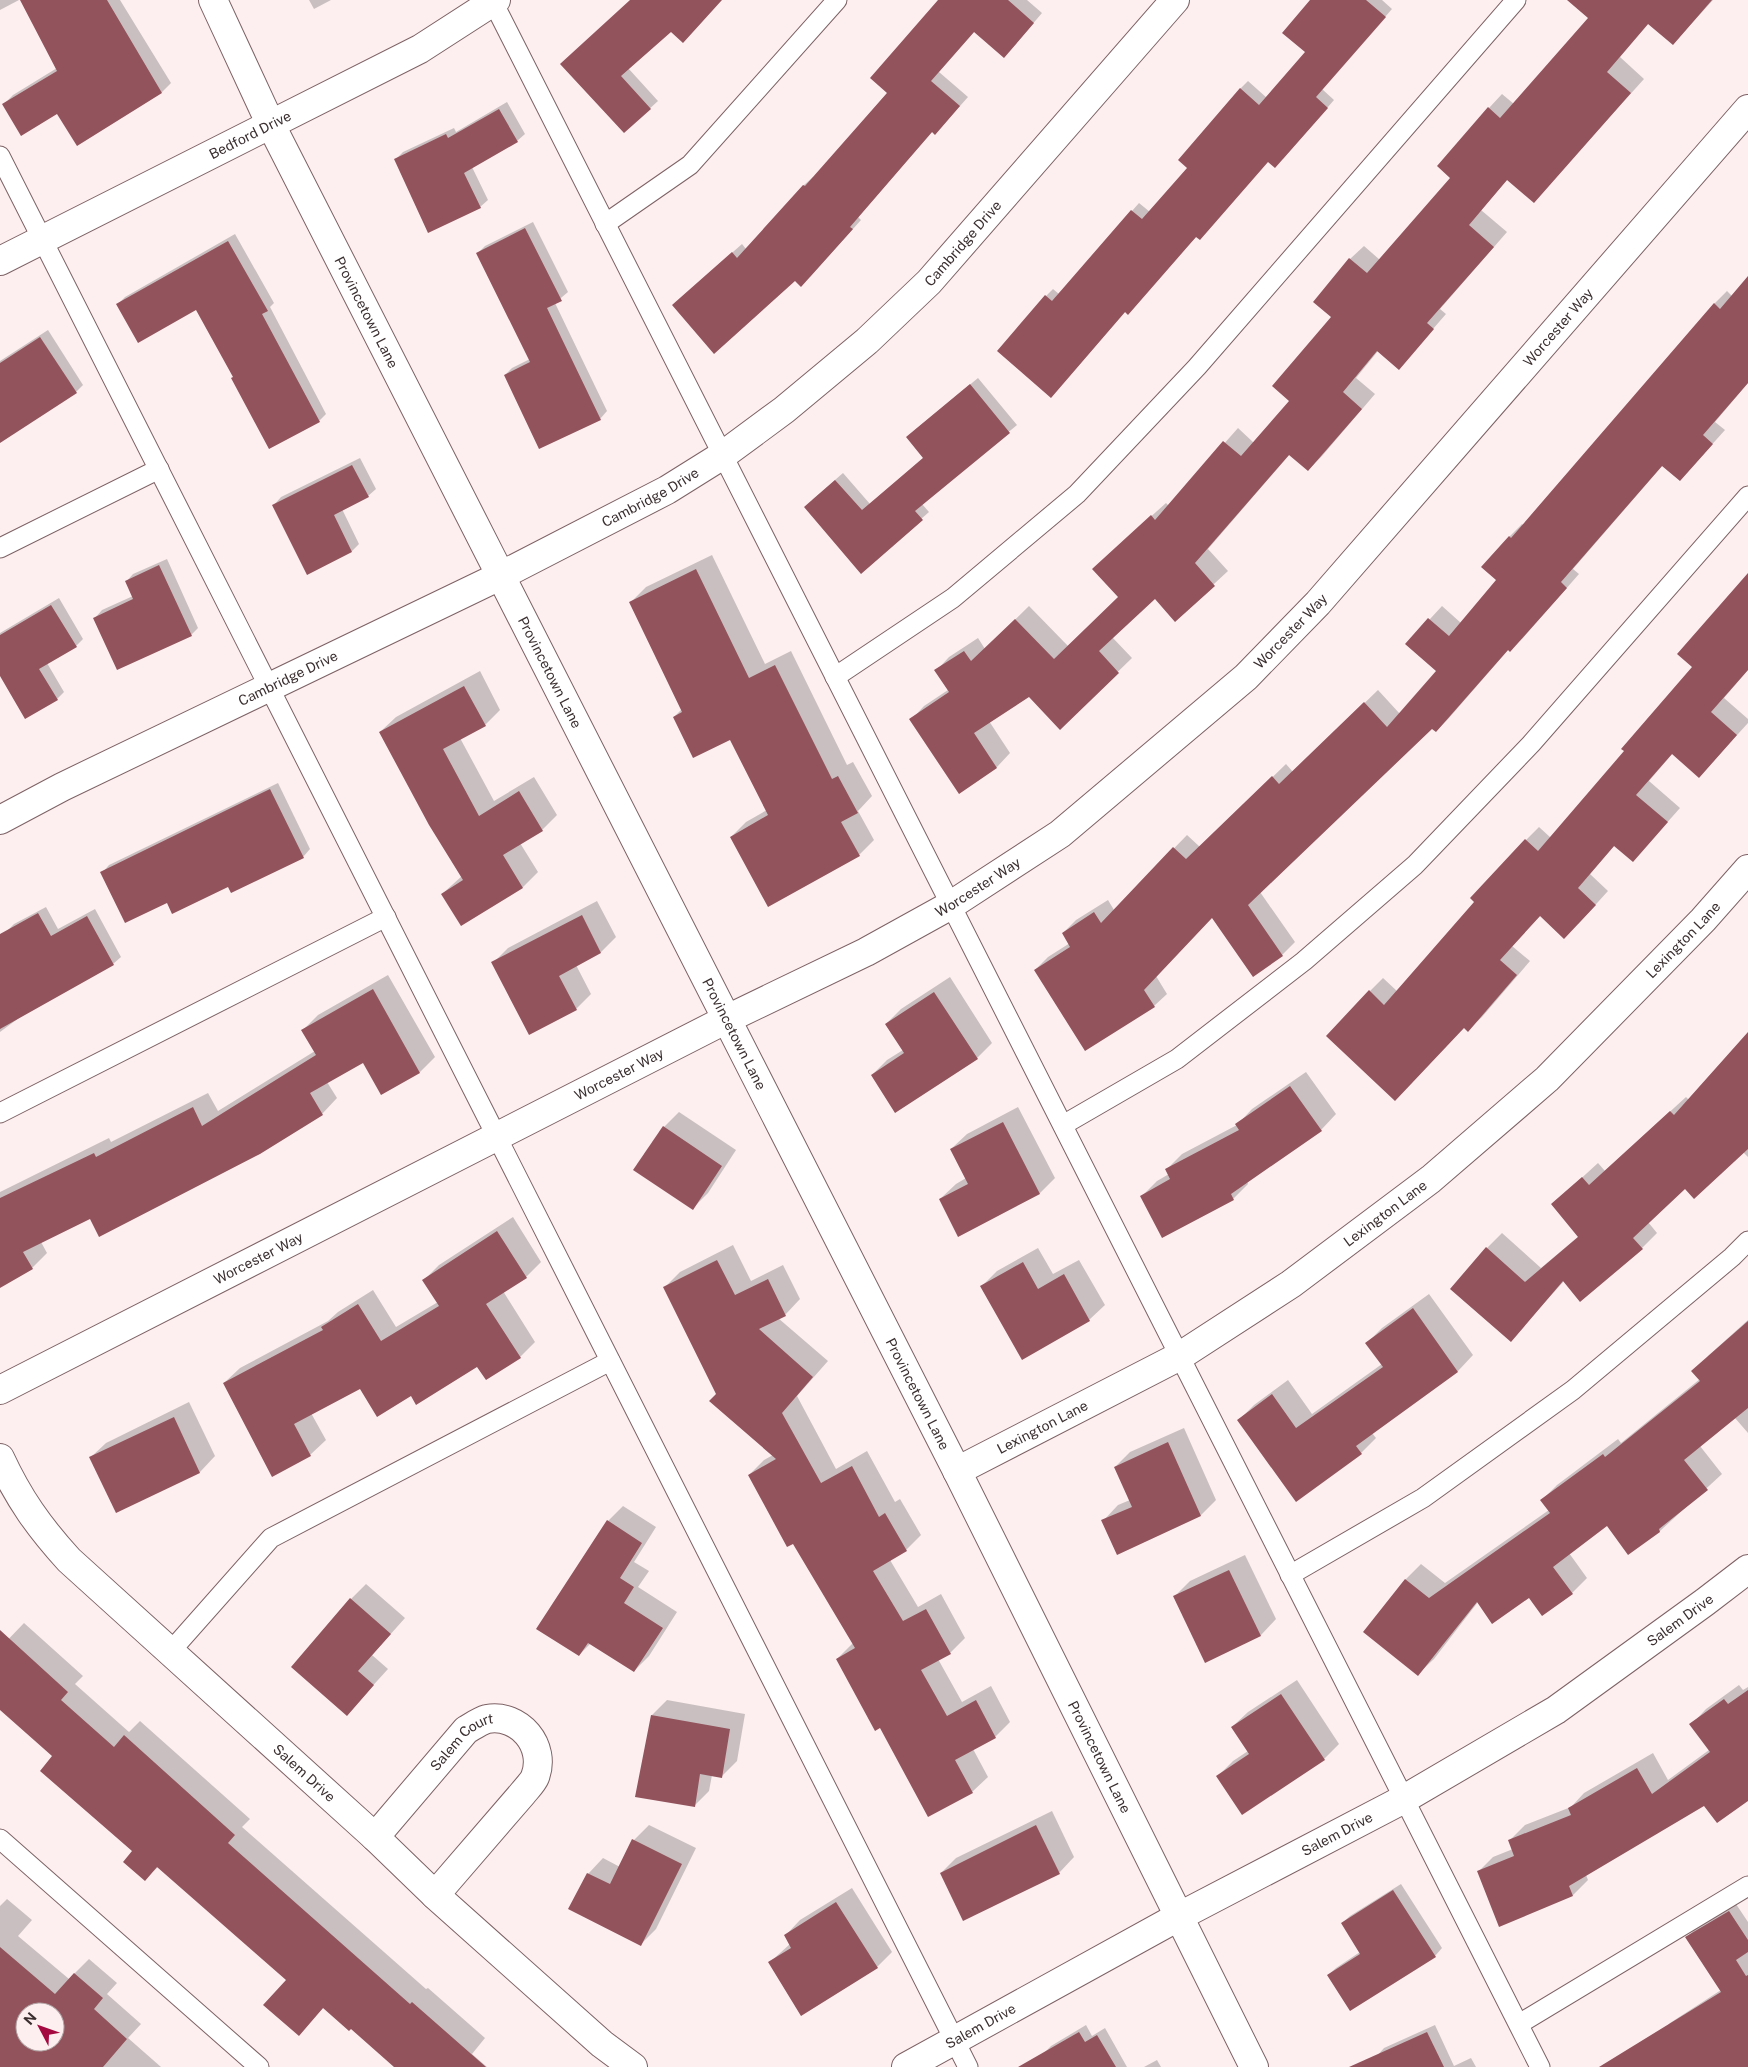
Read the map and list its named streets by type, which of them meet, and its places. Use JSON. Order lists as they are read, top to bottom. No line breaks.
{"streets":{"street":["Bedford Drive","Cambridge Drive","Provincetown Lane","Worcester Way","Lexington Lane","Salem Drive","Salem Court"]},"crossings":[["Bedford Drive","Provincetown Lane"],["Cambridge Drive","Provincetown Lane"],["Provincetown Lane","Worcester Way"],["Provincetown Lane","Lexington Lane"],["Provincetown Lane","Salem Drive"],["Salem Drive","Salem Court"]],"north":"top left"}
